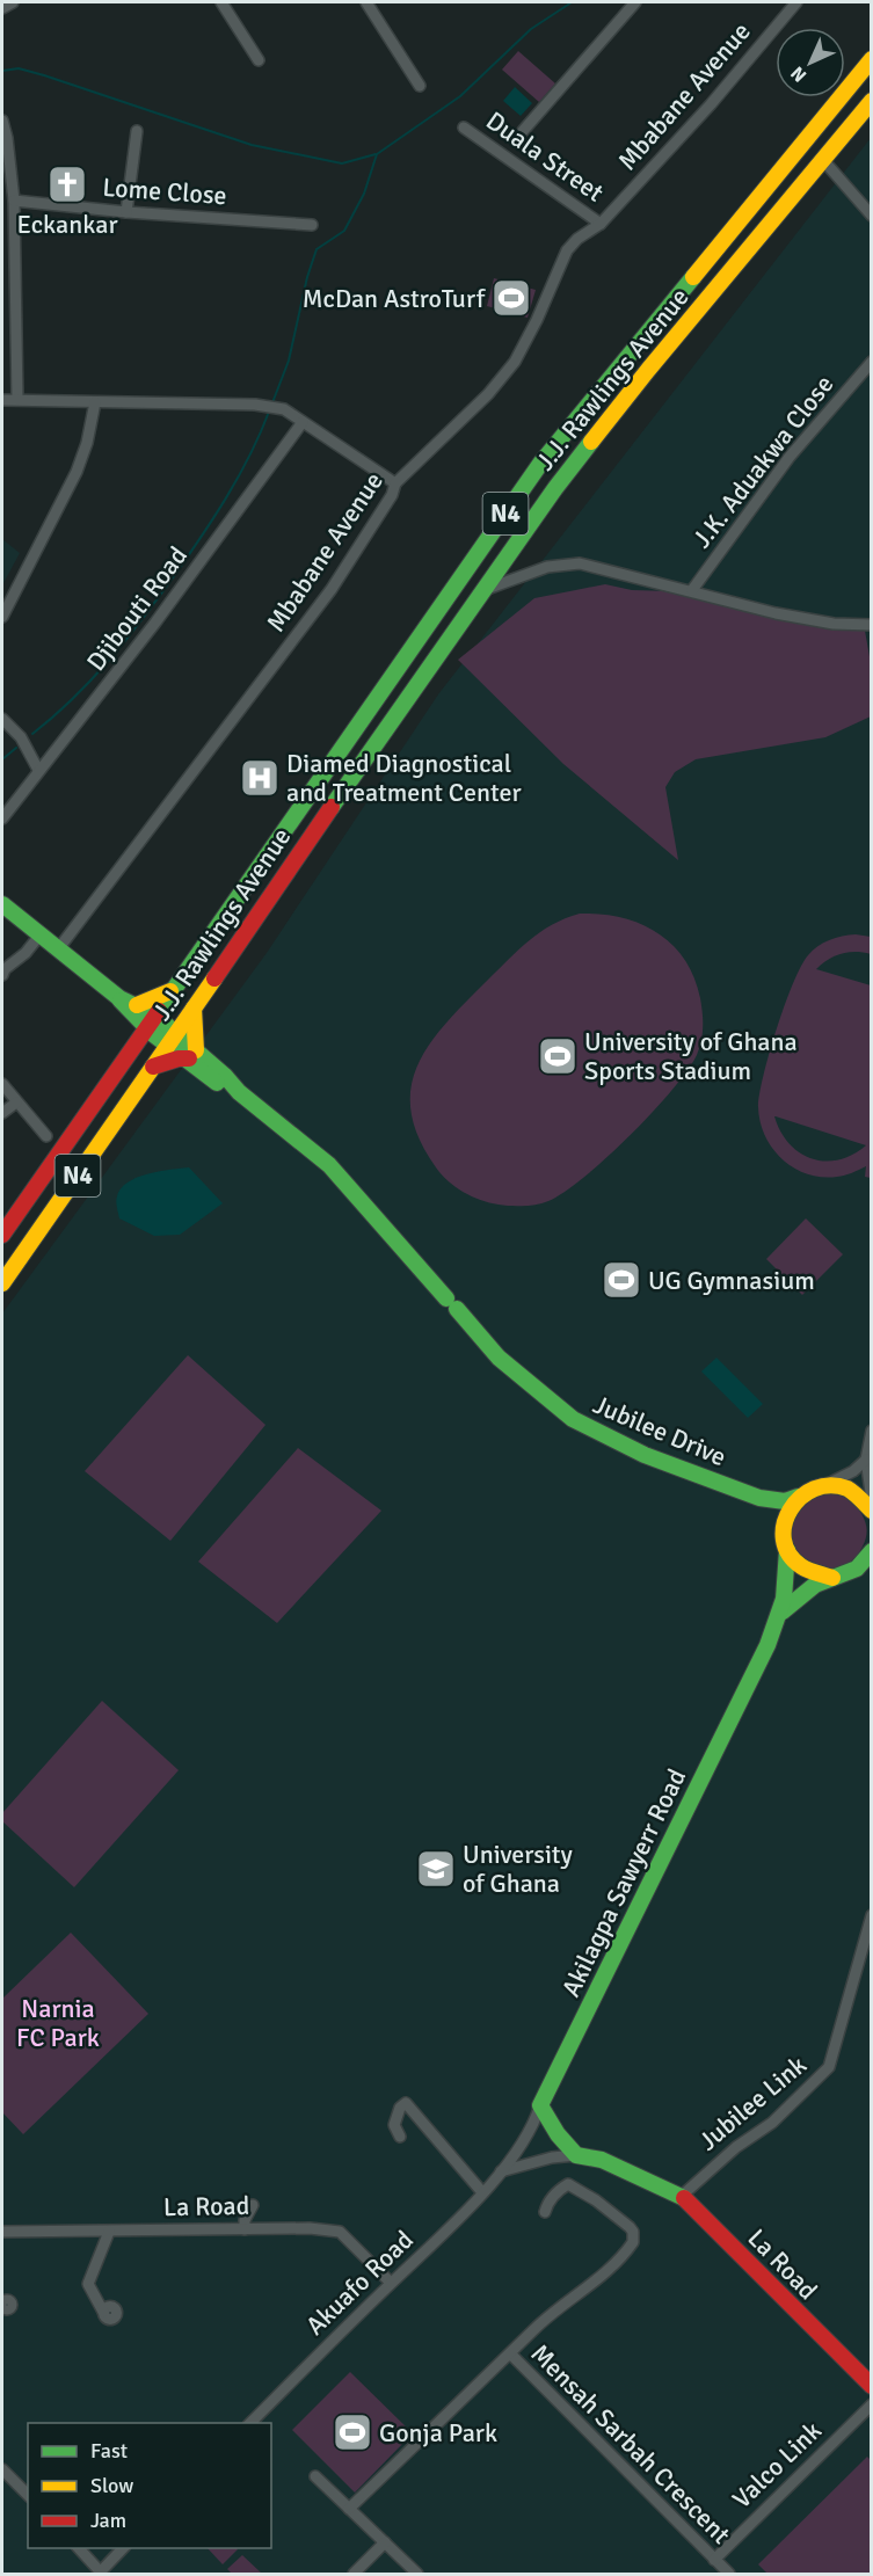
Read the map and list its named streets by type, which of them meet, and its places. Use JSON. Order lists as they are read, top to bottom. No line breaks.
{"streets":{"main road":["J.J. Rawlings Avenue","N4","Jubilee Drive","Akilagpa Sawyerr Road","La Road"],"street":["Mbabane Avenue","Duala Street","Lome Close","J.K. Aduakwa Close","Djibouti Road","Jubilee Link","Akuafo Road","Mensah Sarbah Crescent","Valco Link"]},"crossings":[["Mbabane Avenue","Duala Street"],["Mbabane Avenue","Jubilee Drive"],["J.J. Rawlings Avenue","Jubilee Drive"],["Jubilee Drive","Akilagpa Sawyerr Road"],["Akilagpa Sawyerr Road","La Road"],["Akilagpa Sawyerr Road","Akuafo Road"],["Jubilee Link","La Road"],["La Road","Akuafo Road"],["Mensah Sarbah Crescent","Valco Link"]],"parks":["Narnia FC Park"],"places":{"church":["Eckankar"],"sports":["McDan AstroTurf","University of Ghana Sports Stadium","UG Gymnasium","Gonja Park"],"hospital":["Diamed Diagnostical and Treatment Center"],"school or university":["University of Ghana"]},"legend":["Fast","Slow","Jam"],"north":"bottom left"}
